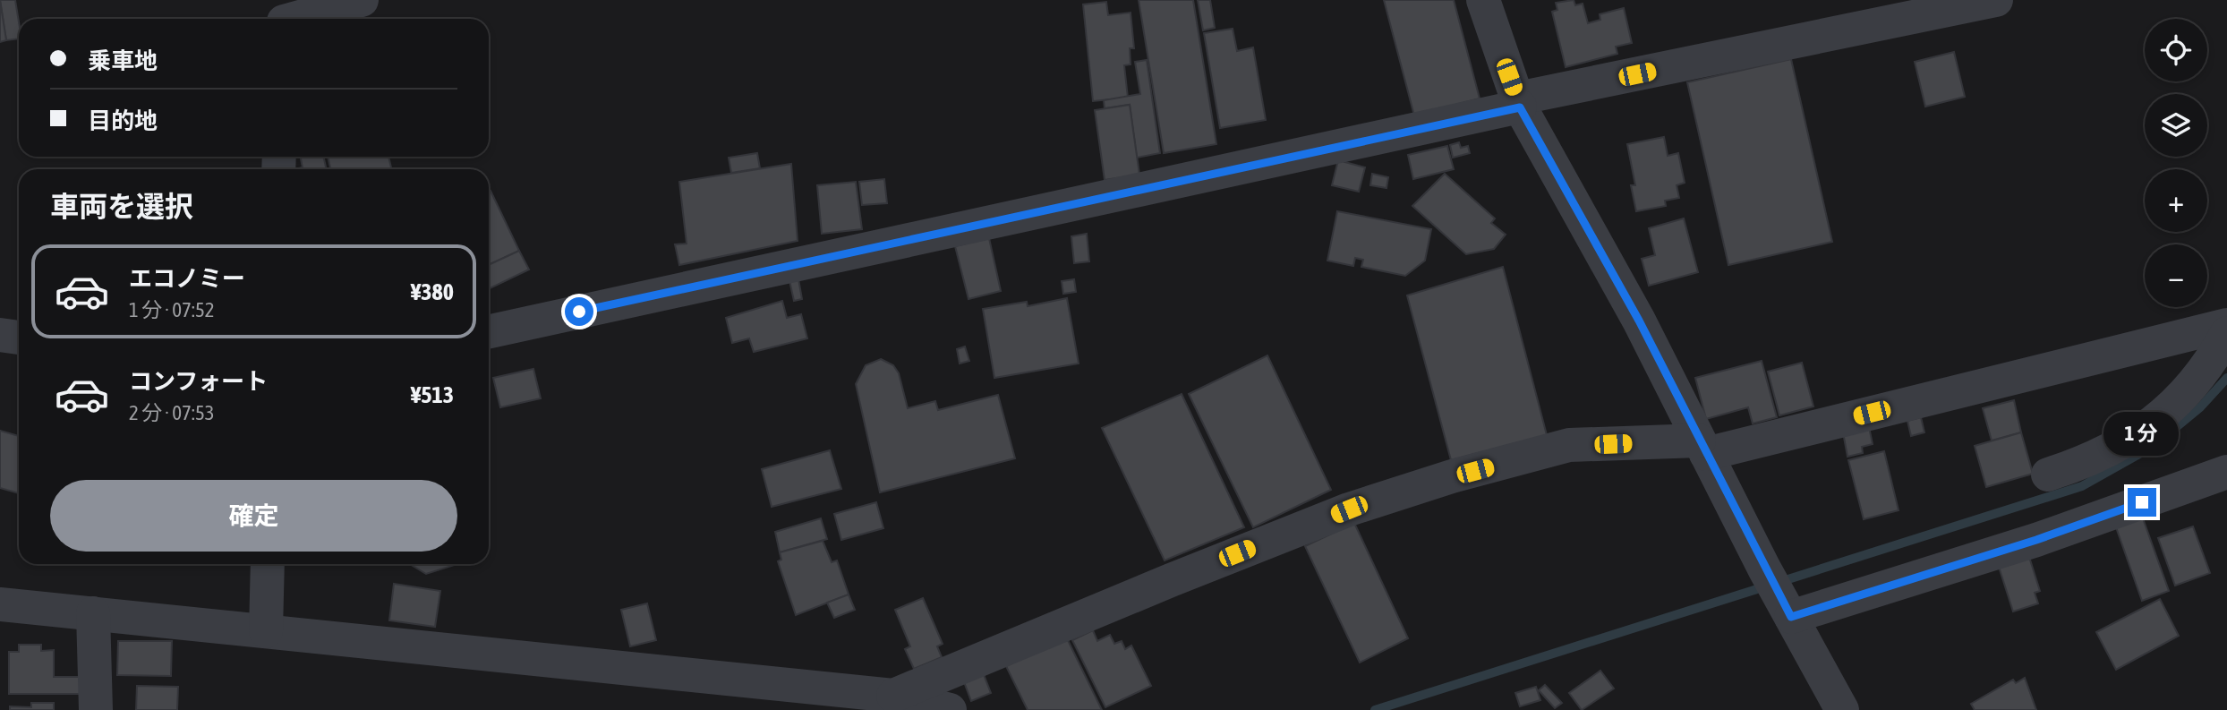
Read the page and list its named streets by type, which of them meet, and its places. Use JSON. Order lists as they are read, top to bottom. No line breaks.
{"page":{"map_buttons":["+","−"],"banner":["乗車地","目的地"],"heading":"車両を選択","list":[{"name":"エコノミー","note":"1 分 · 07:52","value":"¥380"},{"name":"コンフォート","note":"2 分 · 07:53","value":"¥513"}],"bubble":"1 分","buttons":"確定"}}
